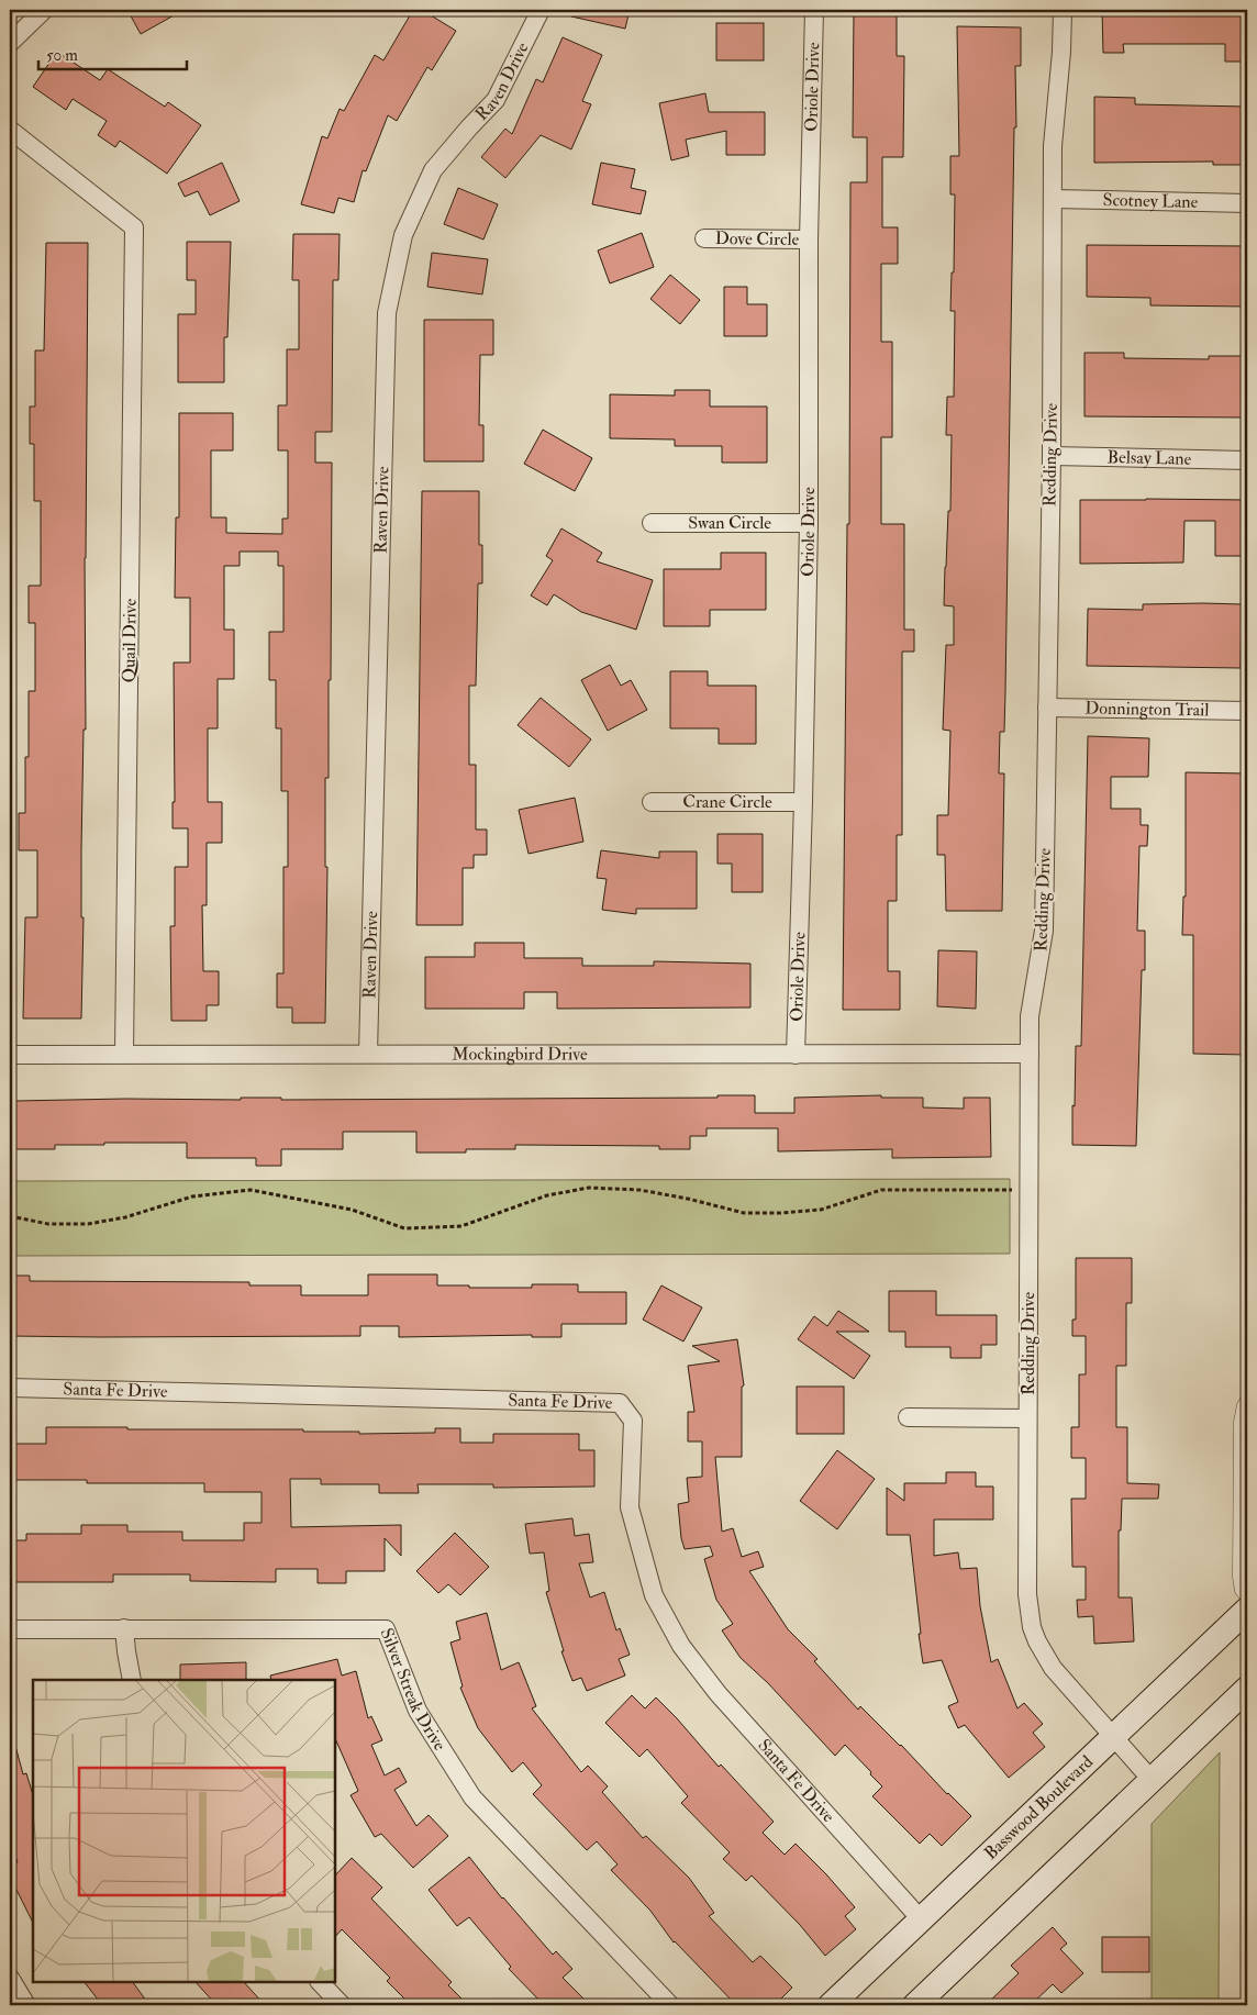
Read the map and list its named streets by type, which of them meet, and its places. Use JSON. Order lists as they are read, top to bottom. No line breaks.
{"streets":{"main road":["Basswood Boulevard"],"street":["Raven Drive","Oriole Drive","Scotney Lane","Dove Circle","Redding Drive","Belsay Lane","Swan Circle","Quail Drive","Donnington Trail","Crane Circle","Mockingbird Drive","Santa Fe Drive","Silver Streak Drive"]},"crossings":[["Raven Drive","Mockingbird Drive"],["Oriole Drive","Dove Circle"],["Oriole Drive","Swan Circle"],["Oriole Drive","Crane Circle"],["Oriole Drive","Mockingbird Drive"],["Scotney Lane","Redding Drive"],["Redding Drive","Belsay Lane"],["Redding Drive","Donnington Trail"],["Redding Drive","Mockingbird Drive"],["Redding Drive","Basswood Boulevard"],["Quail Drive","Mockingbird Drive"],["Santa Fe Drive","Basswood Boulevard"]],"scale_bar":"50 m"}
